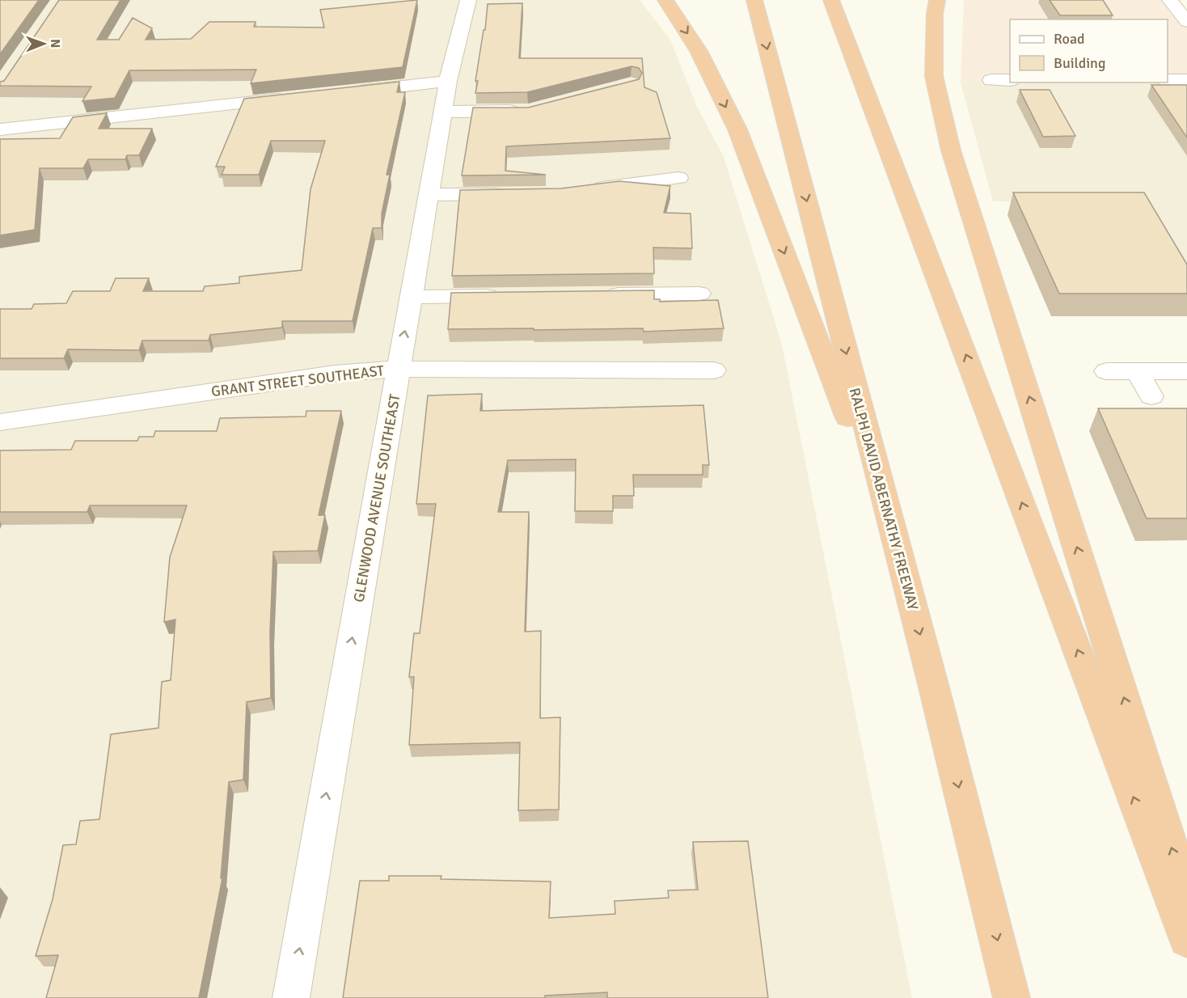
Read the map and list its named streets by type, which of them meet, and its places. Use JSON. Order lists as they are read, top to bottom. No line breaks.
{"streets":{"highway":["RALPH DAVID ABERNATHY FREEWAY"],"street":["GRANT STREET SOUTHEAST","GLENWOOD AVENUE SOUTHEAST"]},"crossings":[["GRANT STREET SOUTHEAST","GLENWOOD AVENUE SOUTHEAST"]],"one_way":["GLENWOOD AVENUE SOUTHEAST"],"legend":["Road","Building"],"north":"right"}
